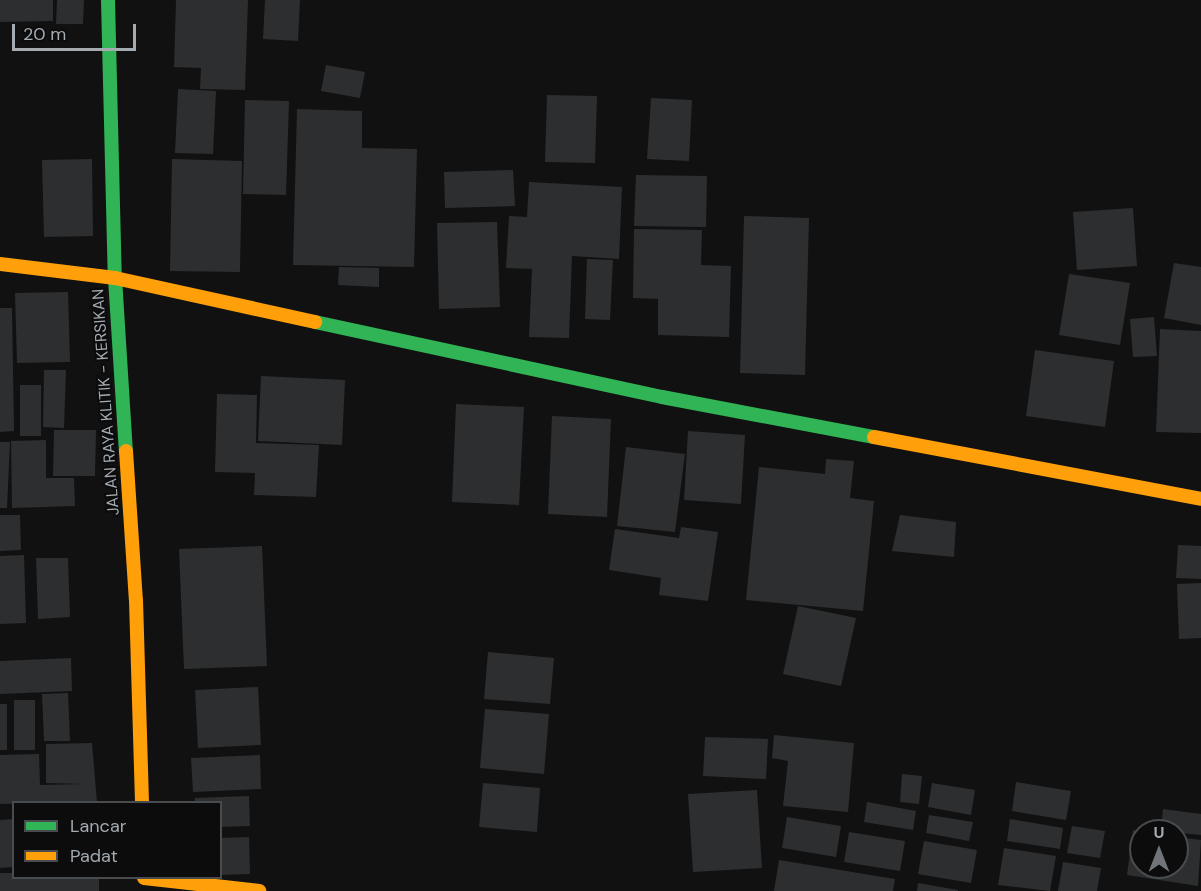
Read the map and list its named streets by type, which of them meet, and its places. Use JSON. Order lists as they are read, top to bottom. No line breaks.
{"streets":{"street":["JALAN RAYA KLITIK - KERSIKAN"]},"legend":["Lancar","Padat"],"scale_bar":"20 m","north":"top"}
